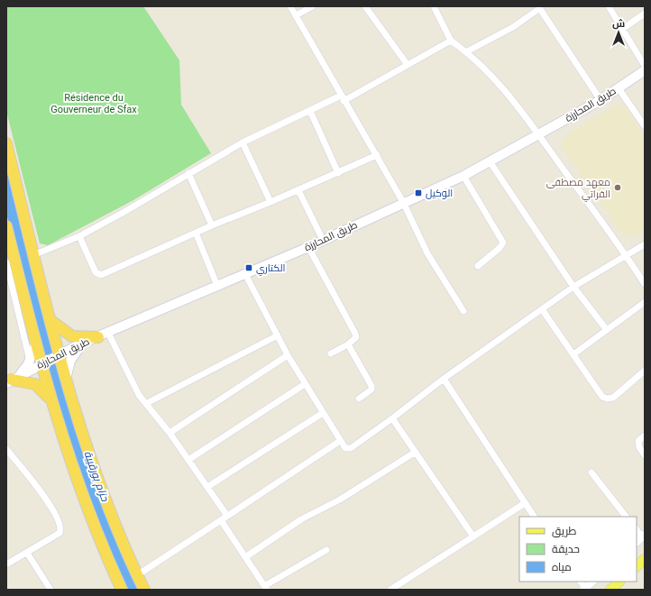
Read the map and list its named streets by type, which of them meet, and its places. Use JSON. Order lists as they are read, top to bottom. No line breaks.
{"streets":{"main road":["طريق المحارزة"]},"water":["حزام بورقيبة"],"parks":["Résidence du Gouverneur de Sfax"],"places":{"other":["معهد مصطفى الفراتي"],"transit":["الوكيل","الكتاري"]},"legend":["طريق","حديقة","مياه"],"north":"top"}
